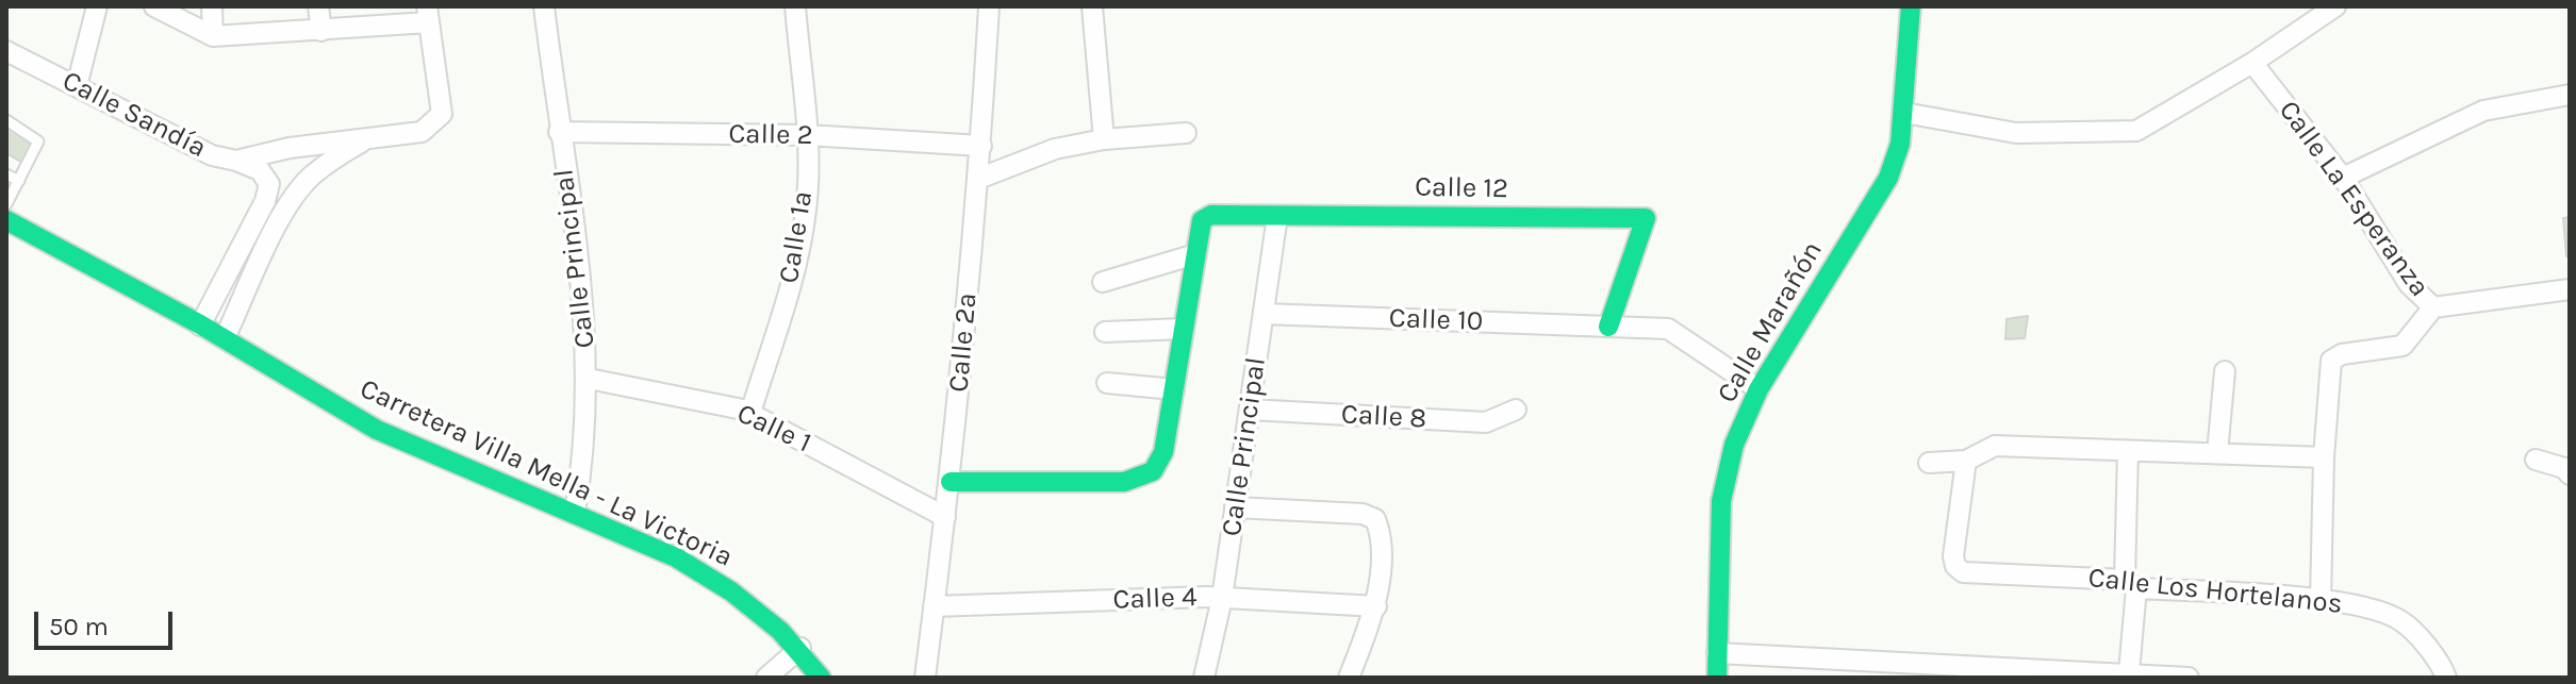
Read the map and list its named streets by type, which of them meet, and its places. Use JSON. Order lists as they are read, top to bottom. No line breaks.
{"streets":{"street":["Calle Sandía","Calle 2","Calle 12","Calle La Esperanza","Calle 1a","Calle Principal","Calle 10","Calle Marañón","Calle 2a","Calle 8","Calle 1","Carretera Villa Mella - La Victoria","Calle Los Hortelanos","Calle 4"]},"crossings":[["Calle 2","Calle 1a"],["Calle 2","Calle Principal"],["Calle 2","Calle 2a"],["Calle 12","Calle Principal"],["Calle 12","Calle 10"],["Calle 1a","Calle 1"],["Calle Principal","Calle 10"],["Calle Principal","Calle 8"],["Calle Principal","Calle 1"],["Calle Principal","Carretera Villa Mella - La Victoria"],["Calle Principal","Calle 4"],["Calle 10","Calle Marañón"],["Calle 2a","Calle 1"],["Calle 2a","Calle 4"]],"scale_bar":"50 m"}
